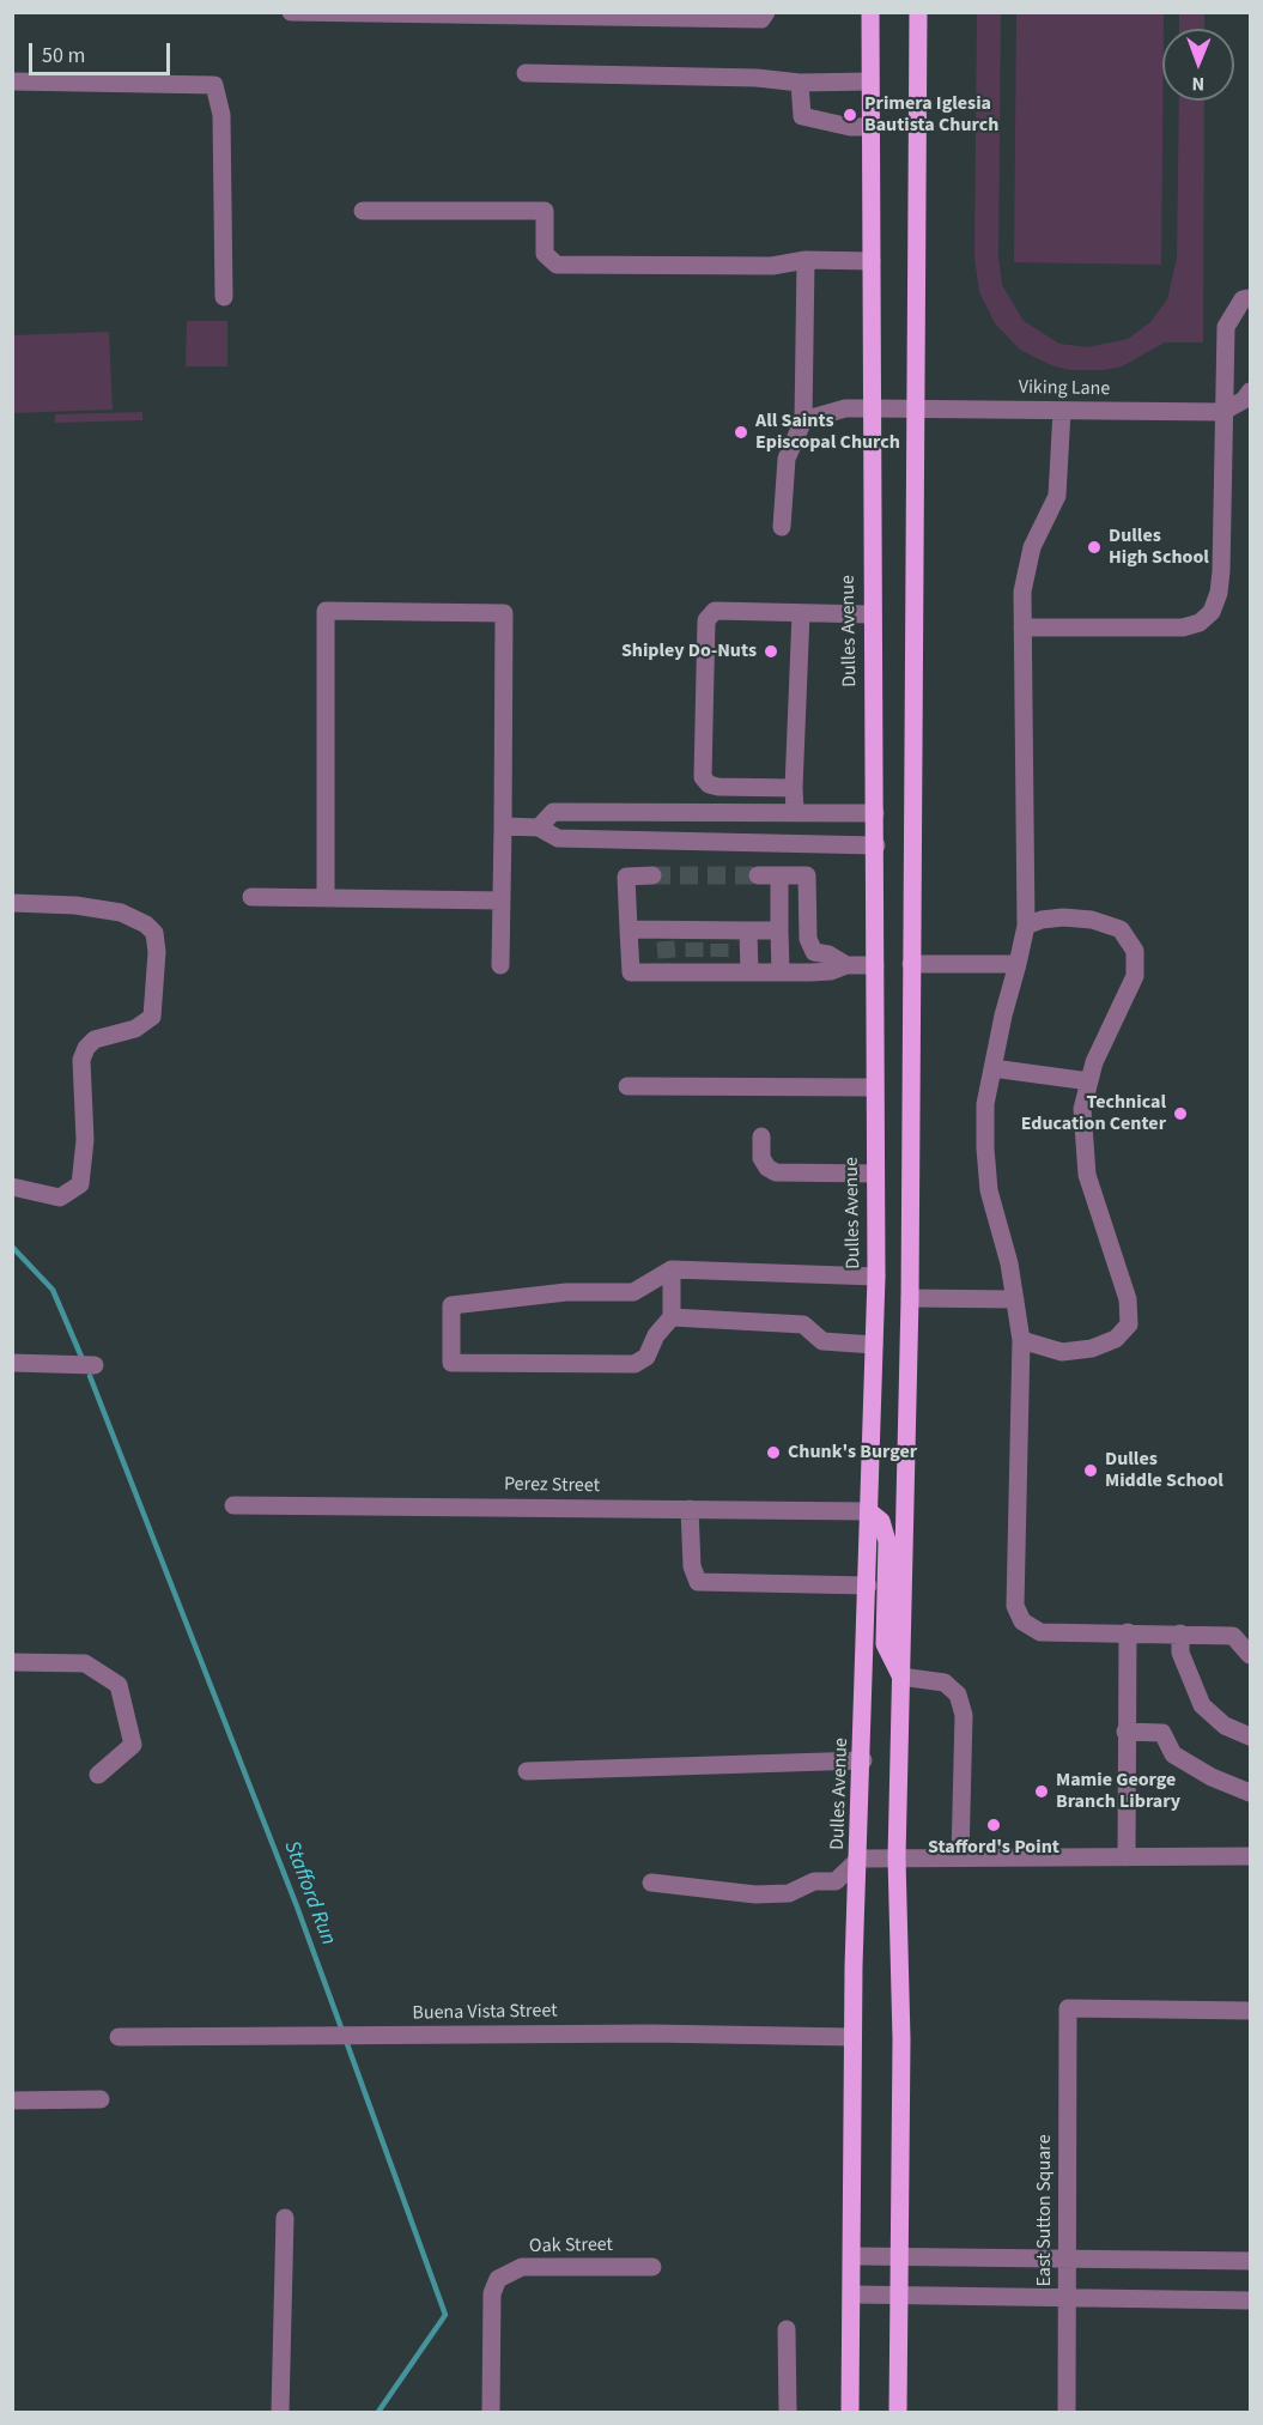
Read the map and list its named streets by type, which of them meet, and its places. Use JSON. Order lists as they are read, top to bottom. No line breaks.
{"streets":{"main road":["Dulles Avenue"],"street":["Viking Lane","Perez Street","Buena Vista Street","East Sutton Square","Oak Street"]},"crossings":[["Viking Lane","Dulles Avenue"],["Dulles Avenue","Perez Street"],["Dulles Avenue","Buena Vista Street"]],"water":["Stafford Run"],"places":["Primera Iglesia Bautista Church","All Saints Episcopal Church","Dulles High School","Shipley Do-Nuts","Technical Education Center","Chunk's Burger","Dulles Middle School","Mamie George Branch Library","Stafford's Point"],"scale_bar":"50 m","north":"bottom"}
